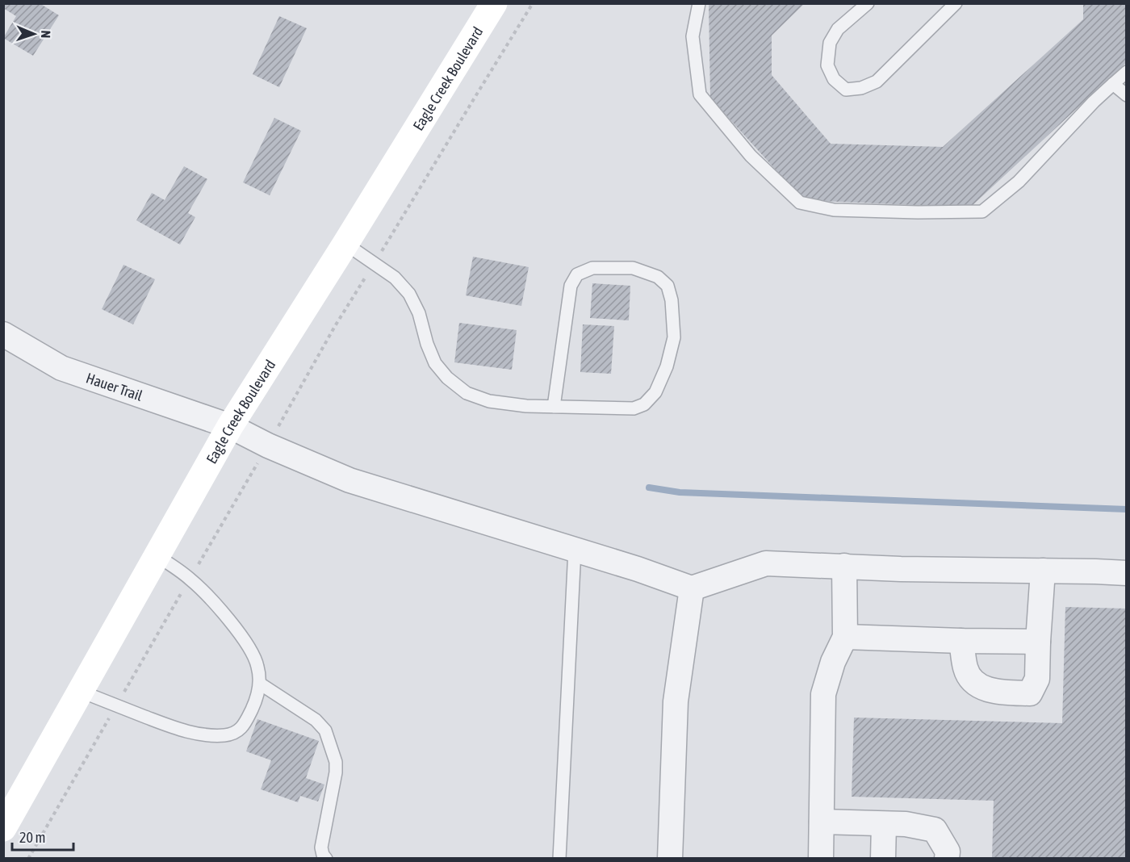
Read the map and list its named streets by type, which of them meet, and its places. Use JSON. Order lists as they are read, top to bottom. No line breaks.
{"streets":{"street":["Eagle Creek Boulevard","Hauer Trail"]},"crossings":[["Eagle Creek Boulevard","Hauer Trail"]],"scale_bar":"20 m","north":"right"}
